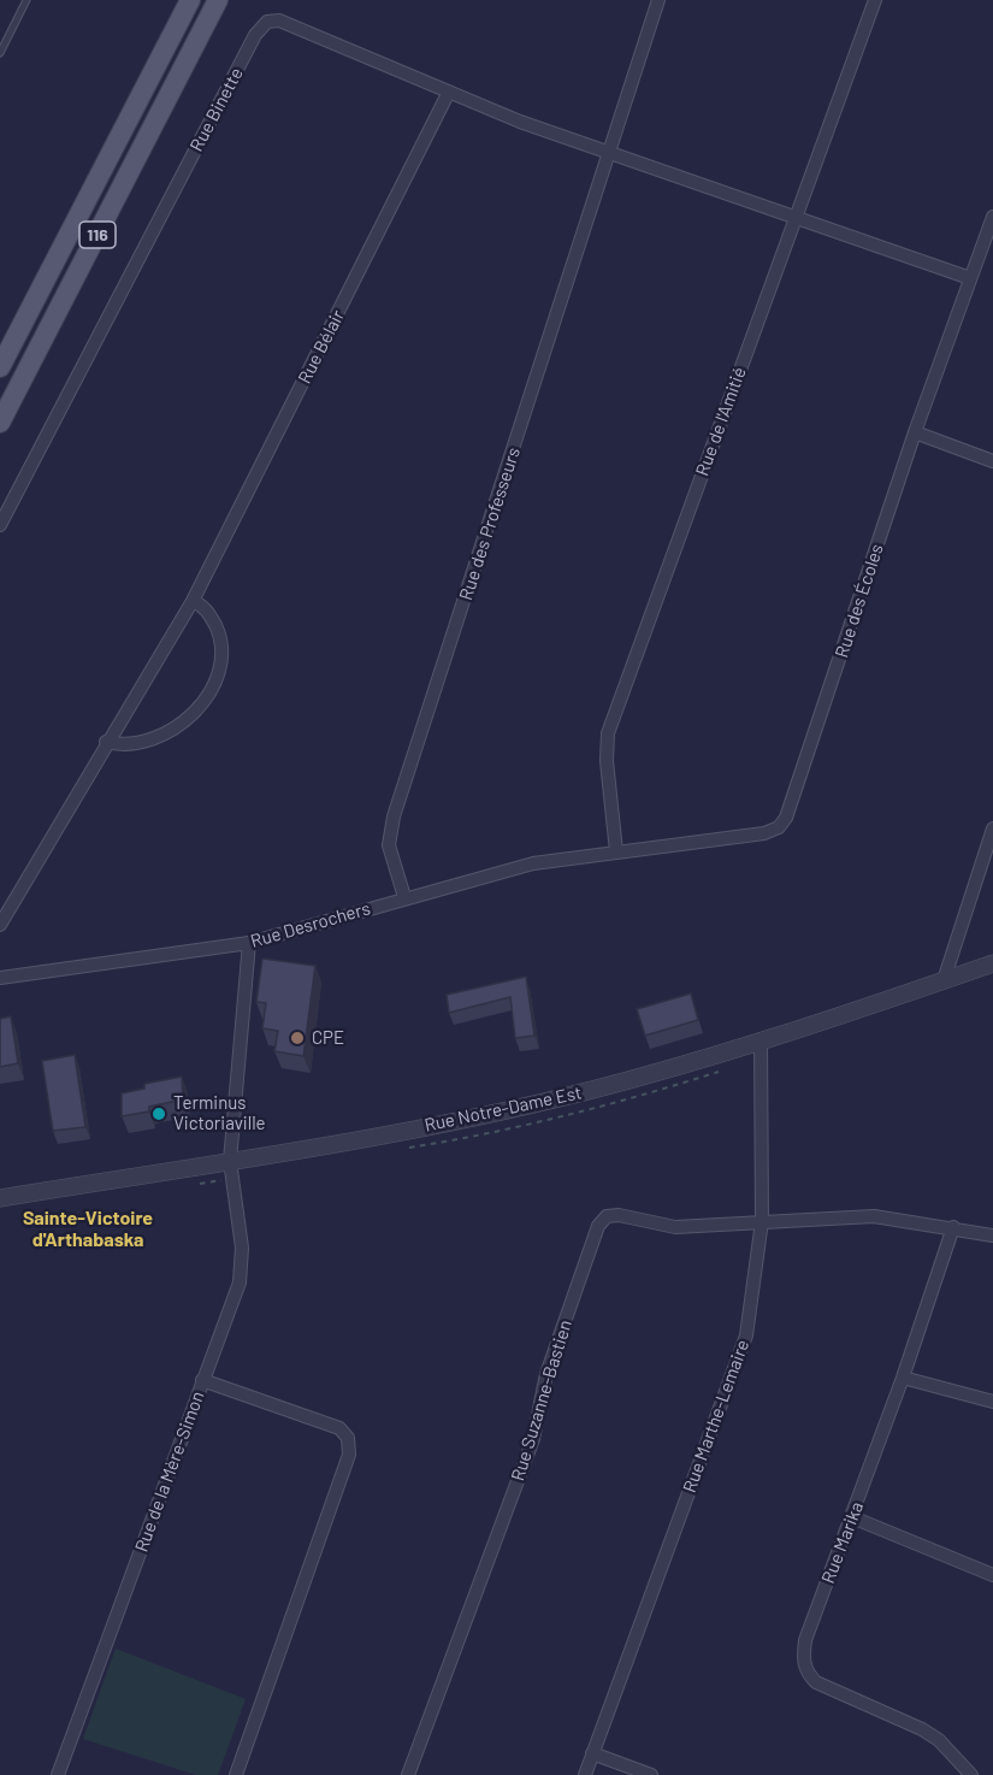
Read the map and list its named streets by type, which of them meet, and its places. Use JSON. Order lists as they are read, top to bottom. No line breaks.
{"streets":{"main road":["116"],"street":["Rue Binette","Rue Bélair","Rue de l'Amitié","Rue des Professeurs","Rue des Écoles","Rue Desrochers","Rue Notre-Dame Est","Rue Suzanne-Bastien","Rue Marthe-Lemaire","Rue de la Mère-Simon","Rue Marika"]},"crossings":[["Rue Binette","Rue Bélair"],["Rue Binette","Rue de l'Amitié"],["Rue Binette","Rue des Professeurs"],["Rue Binette","Rue des Écoles"],["Rue de l'Amitié","Rue des Écoles"],["Rue de l'Amitié","Rue Desrochers"],["Rue des Professeurs","Rue Desrochers"],["Rue des Écoles","Rue Desrochers"],["Rue Desrochers","Rue de la Mère-Simon"],["Rue Notre-Dame Est","Rue Marthe-Lemaire"],["Rue Notre-Dame Est","Rue de la Mère-Simon"],["Rue Suzanne-Bastien","Rue Marthe-Lemaire"],["Rue Suzanne-Bastien","Rue Marika"]],"districts":["Sainte-Victoire d'Arthabaska"],"places":["CPE","Terminus Victoriaville"]}
